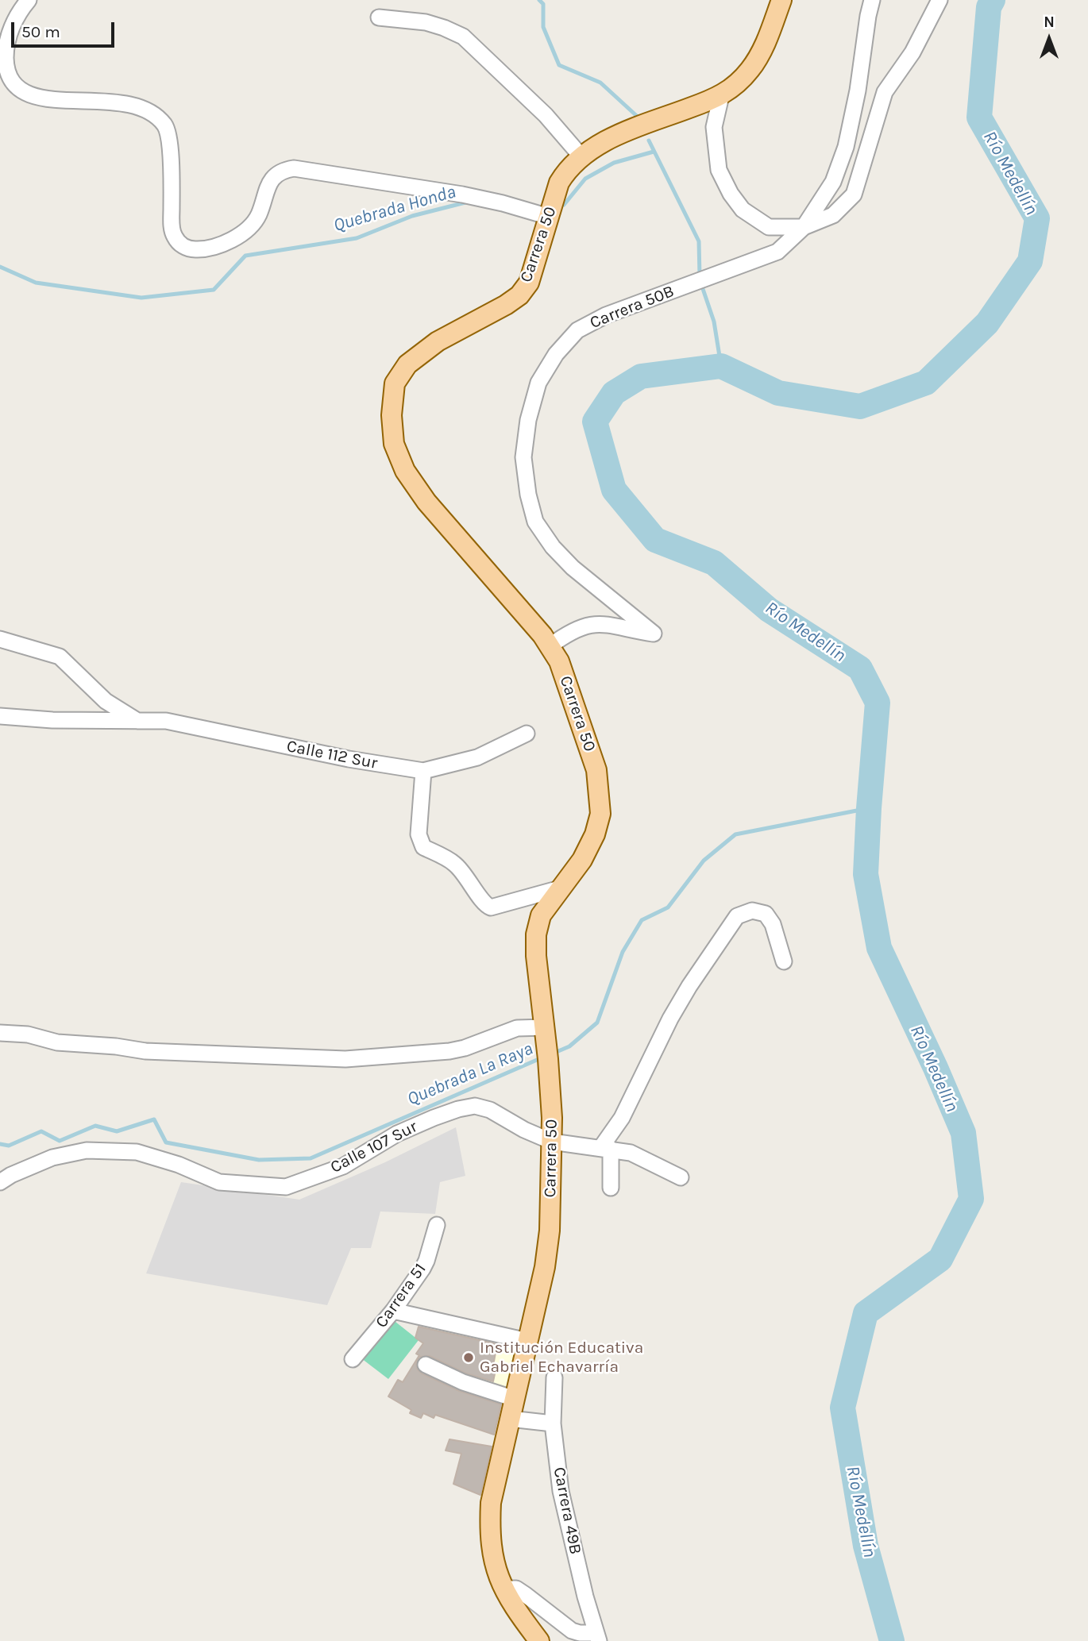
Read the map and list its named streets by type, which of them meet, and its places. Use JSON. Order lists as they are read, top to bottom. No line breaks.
{"streets":{"main road":["Carrera 50"],"street":["Carrera 50B","Calle 112 Sur","Calle 107 Sur","Carrera 51","Carrera 49B"]},"crossings":[["Carrera 50","Carrera 50B"],["Carrera 50","Calle 107 Sur"]],"water":["Río Medellín","Quebrada Honda","Quebrada La Raya"],"places":["Institución Educativa Gabriel Echavarría"],"scale_bar":"50 m","north":"top"}
